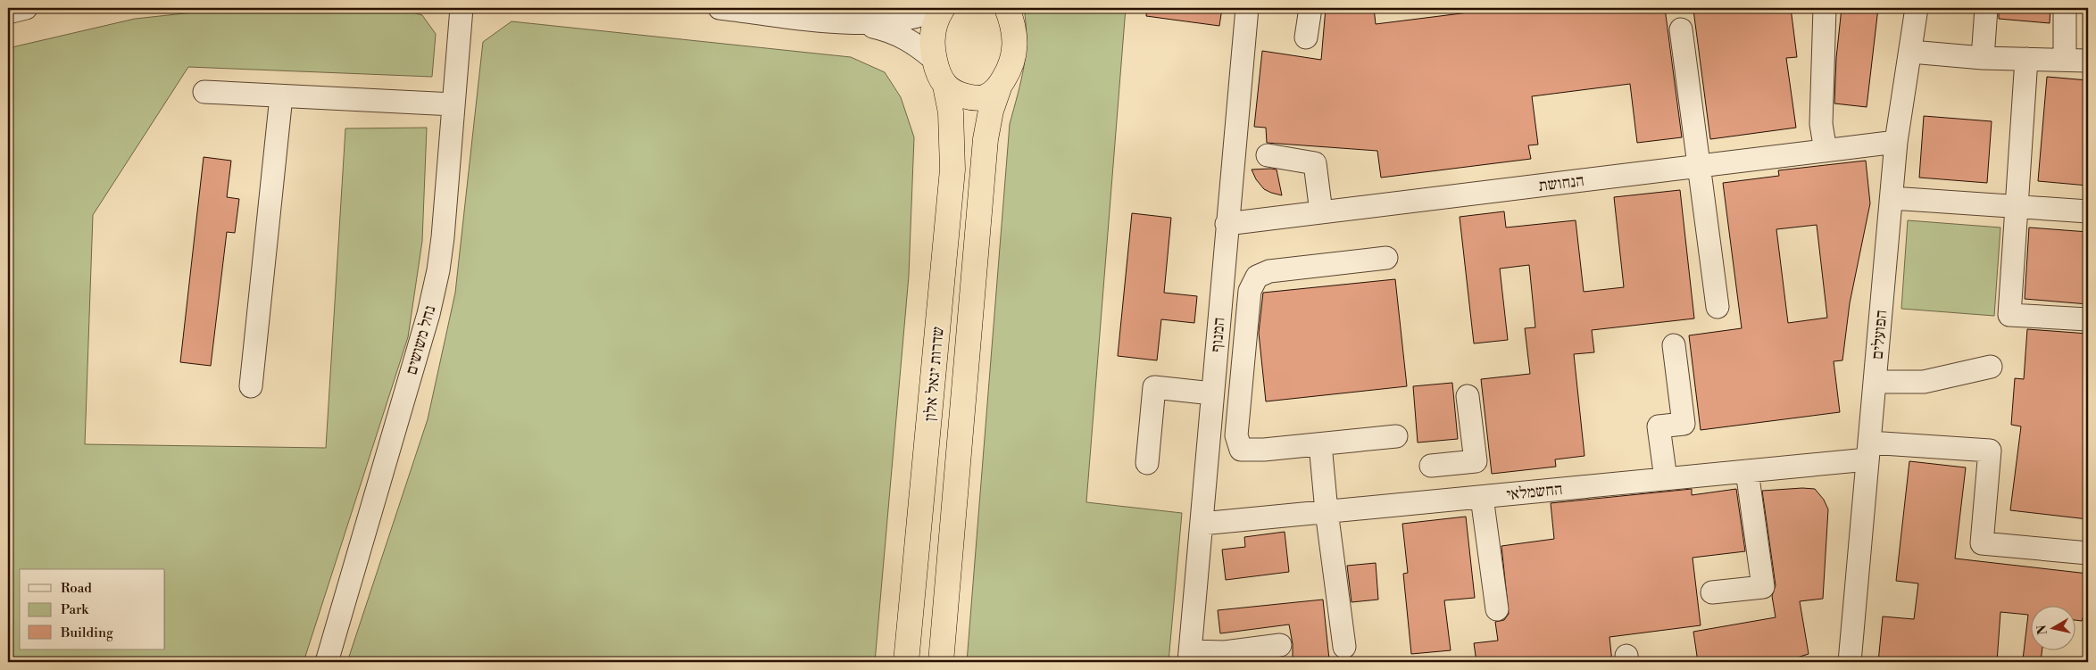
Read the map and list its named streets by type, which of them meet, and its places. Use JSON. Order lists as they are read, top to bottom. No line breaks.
{"streets":{"highway":["שדרות יגאל אלון"],"street":["הנחושת","המנוף","הפועלים","נחל משושים","החשמלאי"]},"crossings":[["הנחושת","המנוף"],["הנחושת","הפועלים"],["המנוף","החשמלאי"],["הפועלים","החשמלאי"]],"legend":["Road","Park","Building"],"north":"left"}
